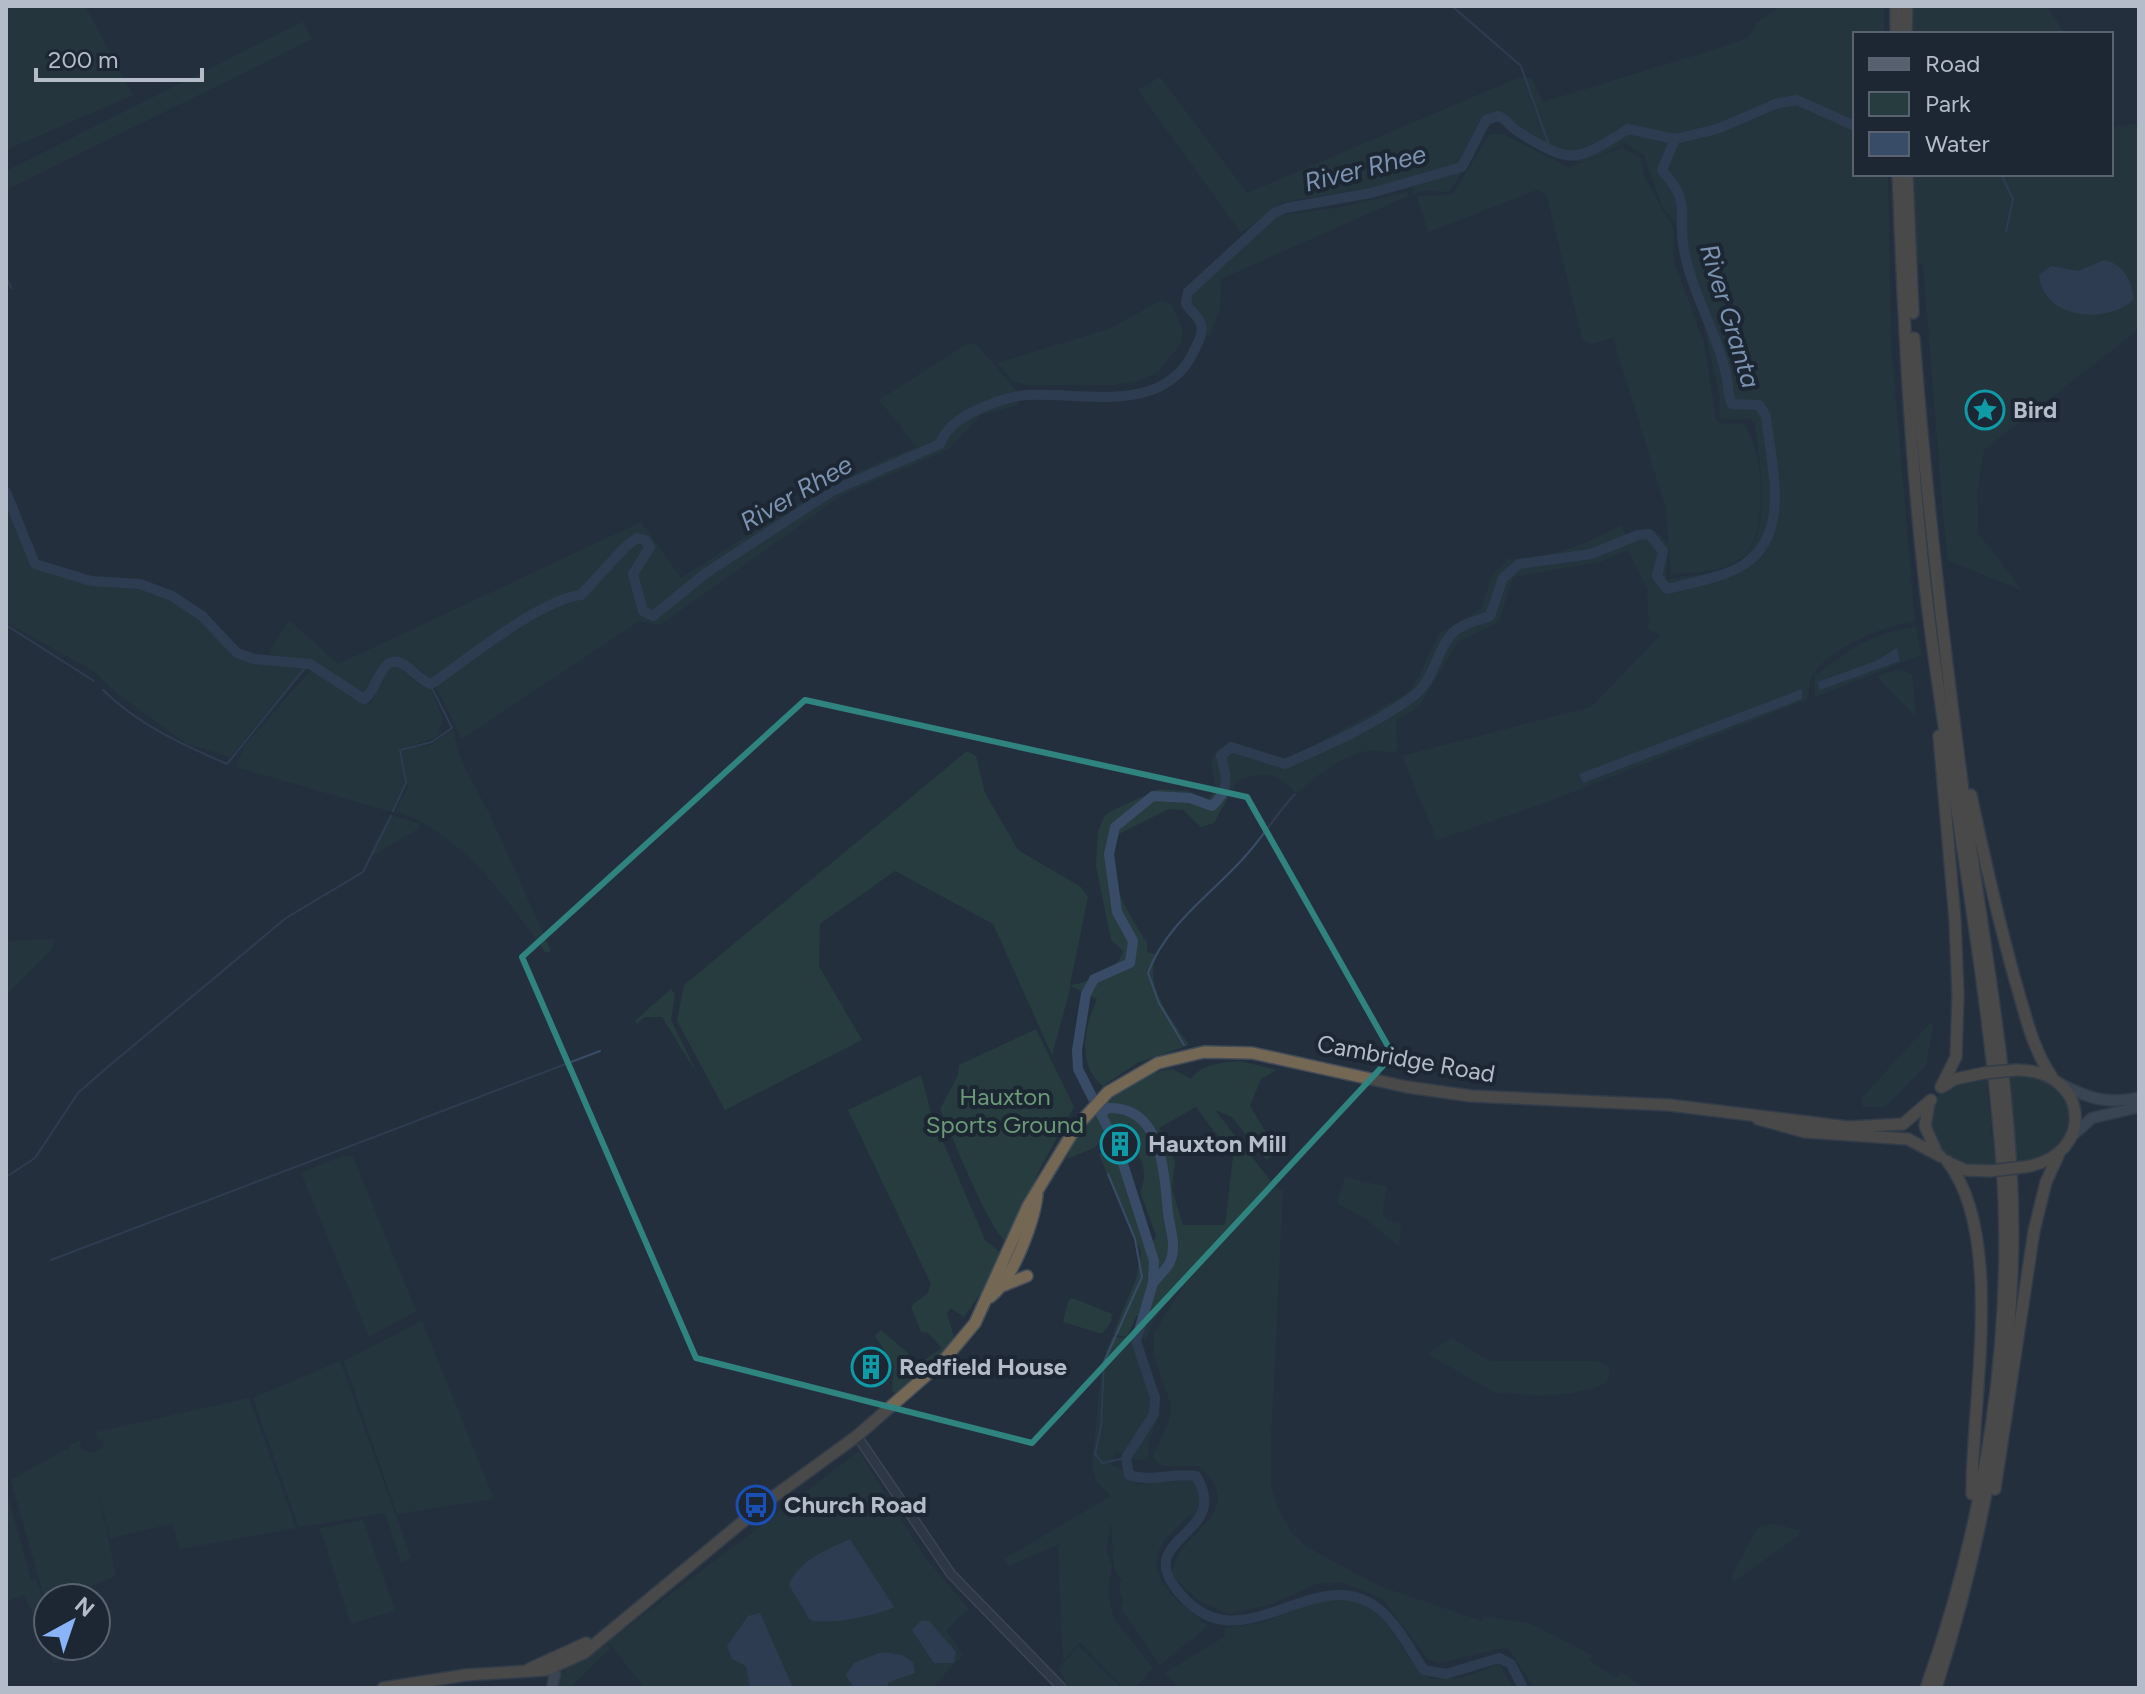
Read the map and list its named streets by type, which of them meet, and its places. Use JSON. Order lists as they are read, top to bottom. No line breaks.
{"streets":{"highway":["Cambridge Road"]},"water":["River Rhee","River Granta"],"parks":["Hauxton Sports Ground"],"places":{"place":["Bird"],"building":["Hauxton Mill","Redfield House"],"bus stop":["Church Road"]},"legend":["Road","Park","Water"],"scale_bar":"200 m","north":"top right"}
